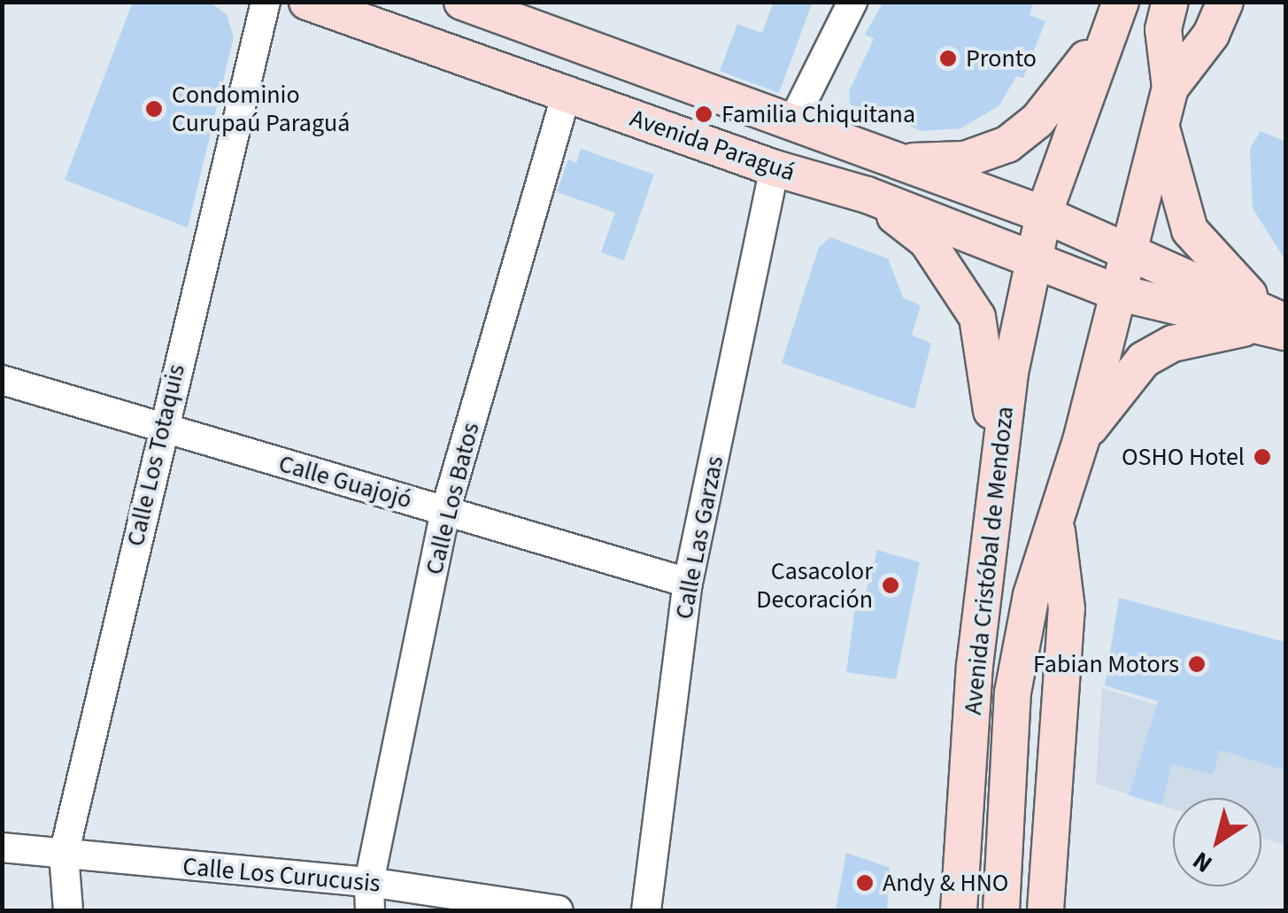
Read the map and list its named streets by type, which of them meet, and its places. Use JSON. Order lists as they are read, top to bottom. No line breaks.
{"streets":{"main road":["Avenida Paraguá","Avenida Cristóbal de Mendoza"],"street":["Calle Los Totaquis","Calle Guajojó","Calle Los Batos","Calle Las Garzas","Calle Los Curucusis"]},"crossings":[["Avenida Paraguá","Calle Los Batos"],["Avenida Paraguá","Calle Las Garzas"],["Avenida Paraguá","Avenida Cristóbal de Mendoza"],["Calle Los Totaquis","Calle Guajojó"],["Calle Los Totaquis","Calle Los Curucusis"],["Calle Guajojó","Calle Los Batos"],["Calle Guajojó","Calle Las Garzas"],["Calle Los Batos","Calle Los Curucusis"]],"places":["Pronto","Condominio Curupaú Paraguá","Familia Chiquitana","OSHO Hotel","Casacolor Decoración","Fabian Motors","Andy & HNO"],"north":"bottom left"}
